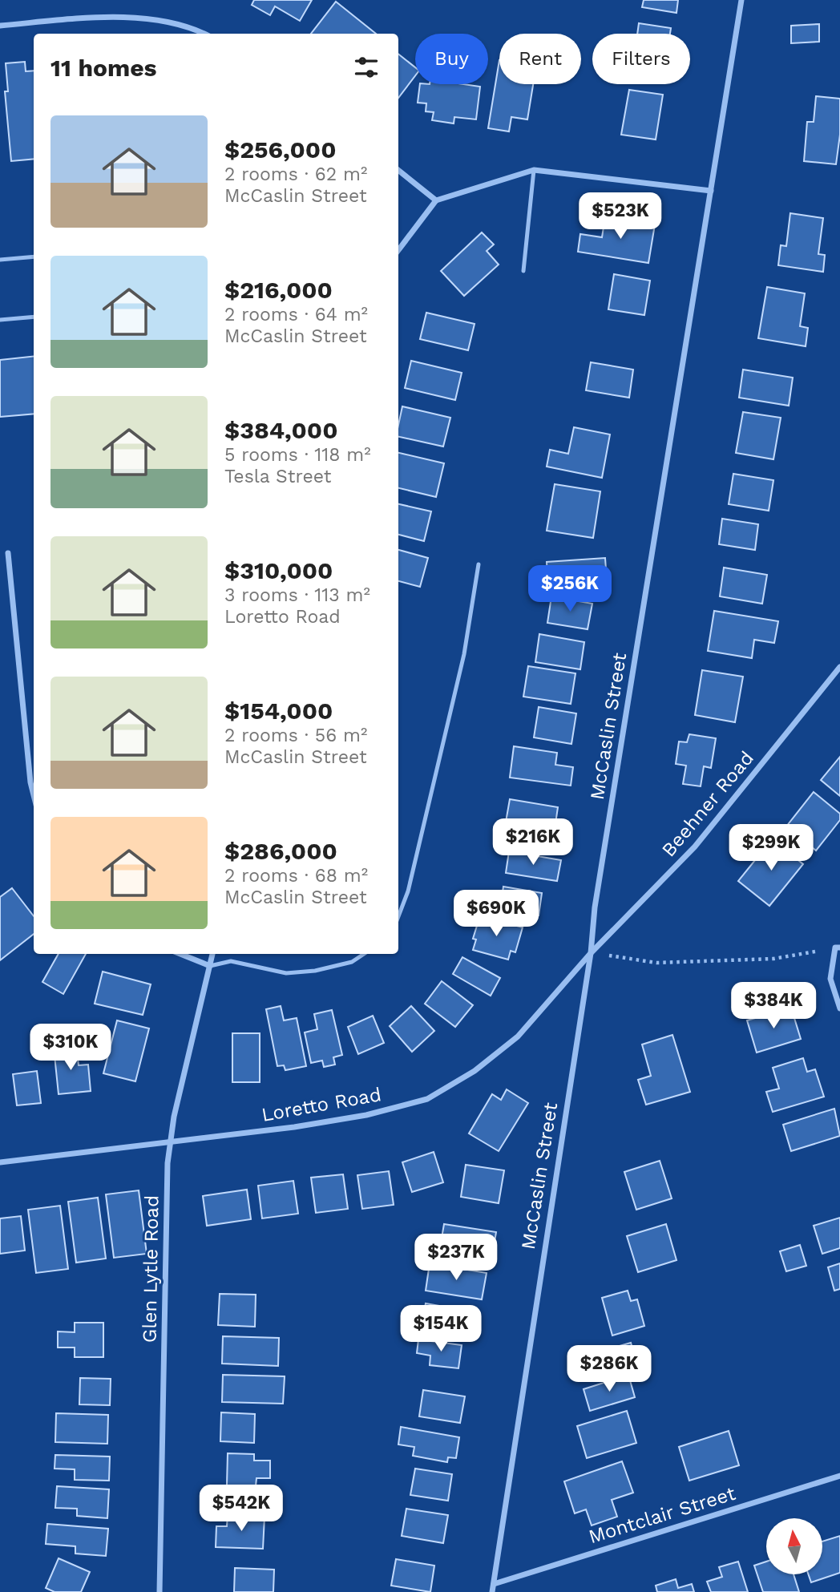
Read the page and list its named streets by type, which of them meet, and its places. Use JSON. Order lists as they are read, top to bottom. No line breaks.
{"streets":{"street":["McCaslin Street","Beehner Road","Loretto Road","Glen Lytle Road","Montclair Street"]},"crossings":[["McCaslin Street","Beehner Road"],["McCaslin Street","Loretto Road"],["McCaslin Street","Montclair Street"],["Beehner Road","Loretto Road"],["Loretto Road","Glen Lytle Road"]],"north":"top","page":{"chip":["Buy","Rent","Filters"],"heading":"11 homes","list":[{"name":"$256,000","note":"2 rooms · 62 m² · McCaslin Street"},{"name":"$216,000","note":"2 rooms · 64 m² · McCaslin Street"},{"name":"$384,000","note":"5 rooms · 118 m² · Tesla Street"},{"name":"$310,000","note":"3 rooms · 113 m² · Loretto Road"},{"name":"$154,000","note":"2 rooms · 56 m² · McCaslin Street"},{"name":"$286,000","note":"2 rooms · 68 m² · McCaslin Street"}],"price":["$523K","$256K","$216K","$299K","$690K","$384K","$310K","$237K","$154K","$286K","$542K"]}}
